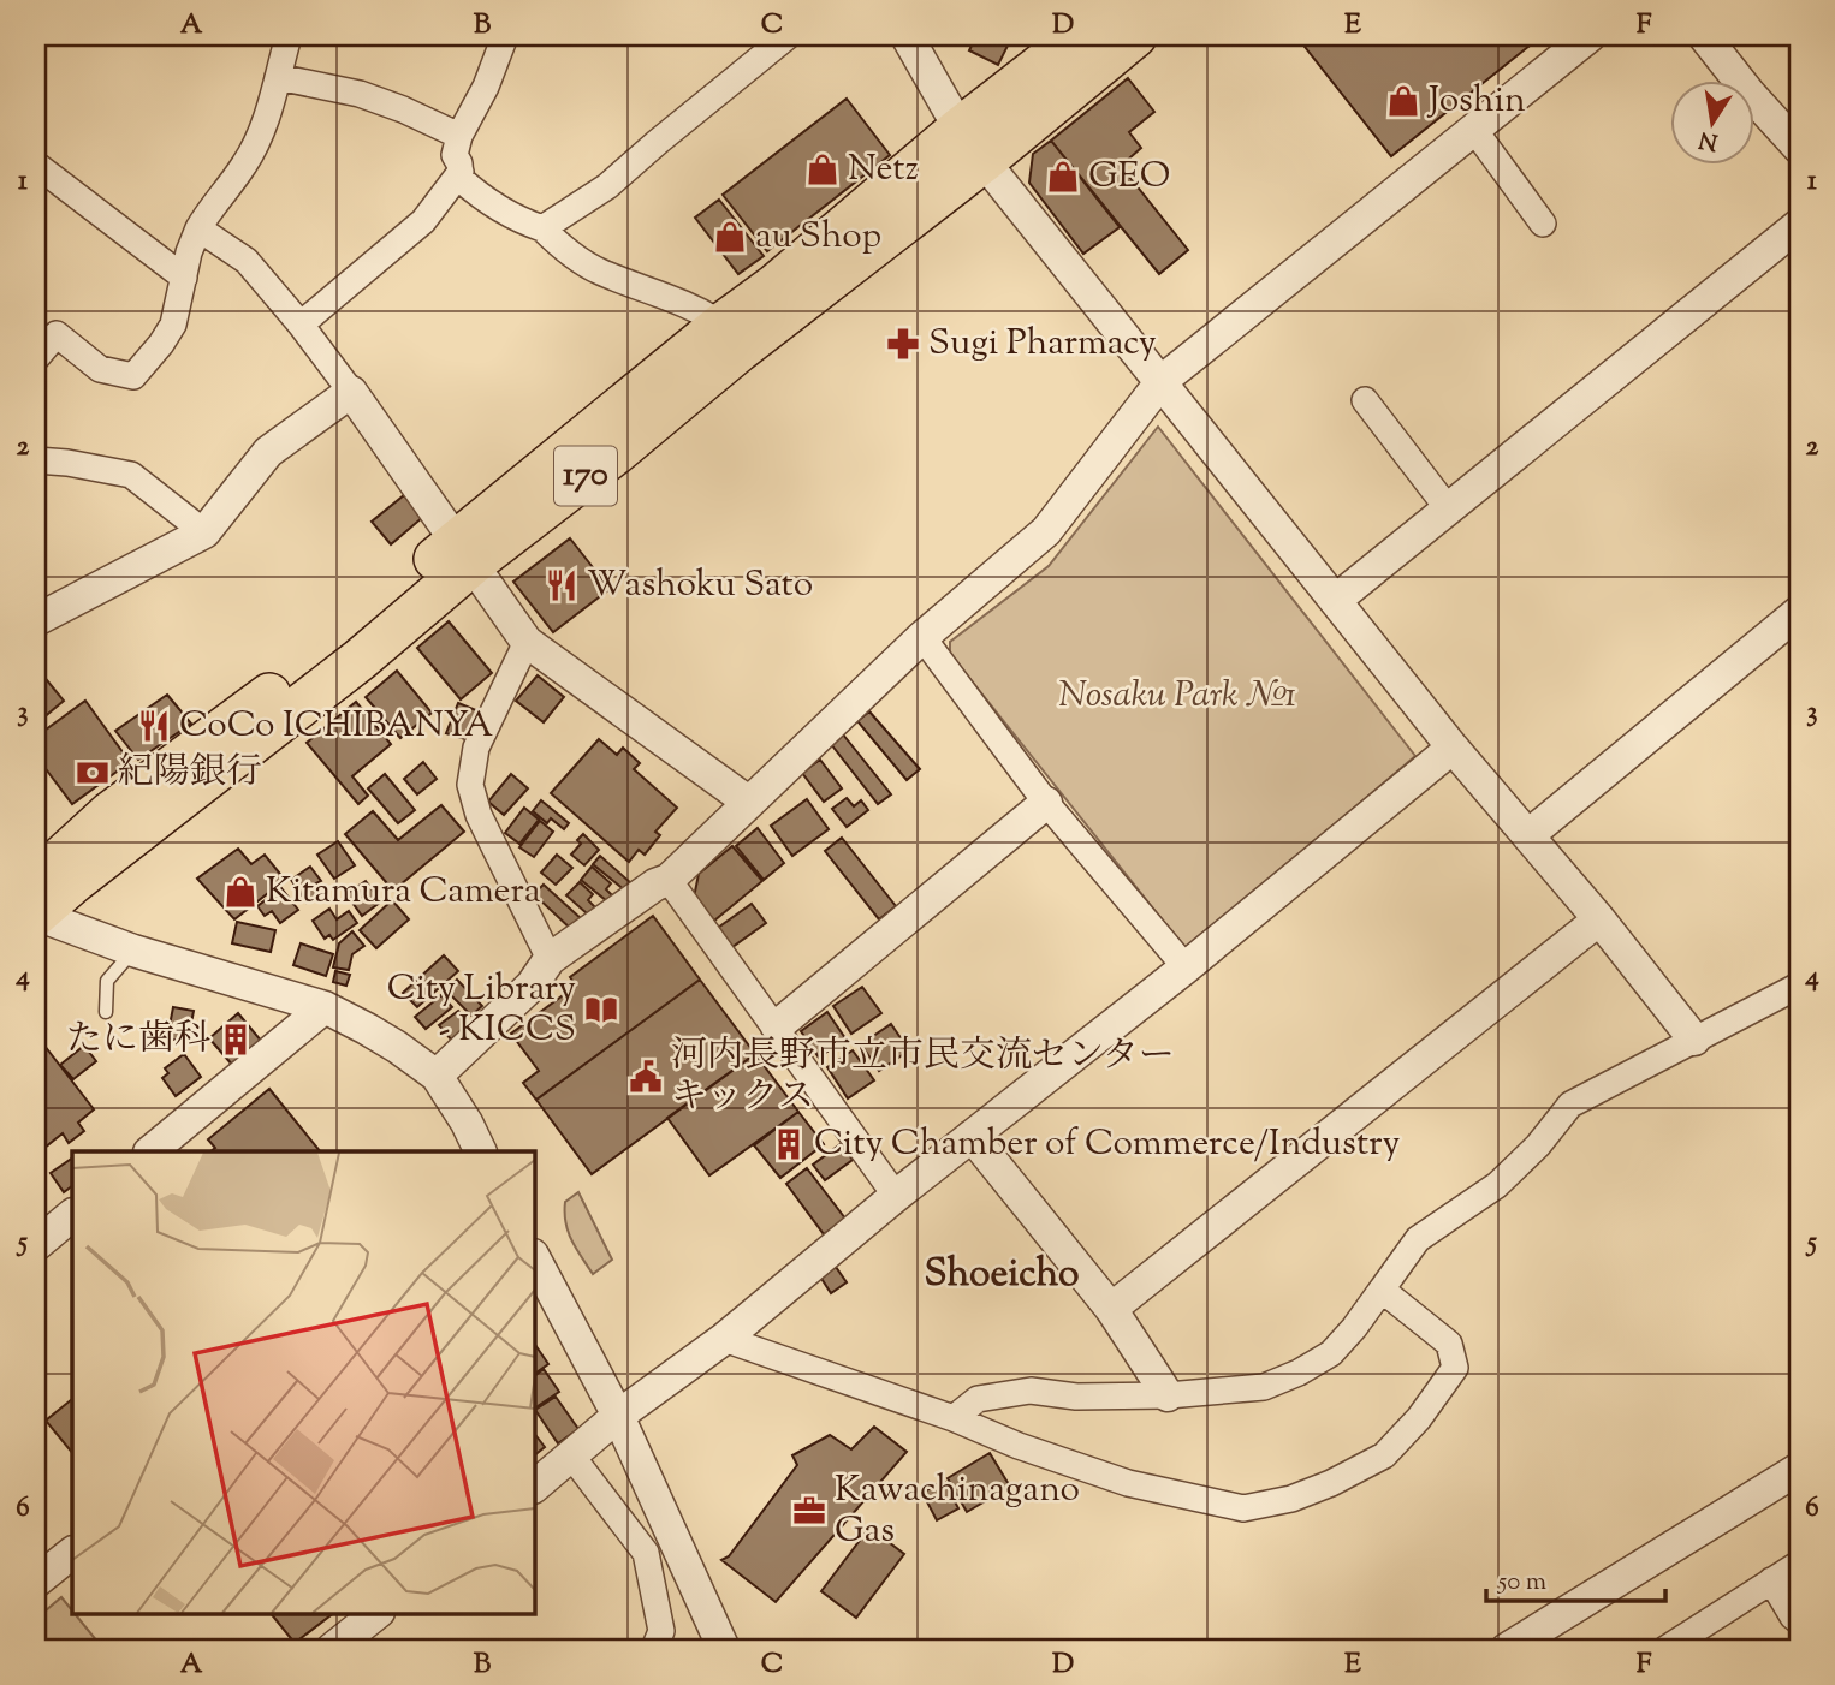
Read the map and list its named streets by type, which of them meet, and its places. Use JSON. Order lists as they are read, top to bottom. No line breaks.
{"streets":{"highway":["170"]},"districts":["Shoeicho"],"parks":["Nosaku Park №1"],"places":{"shop":["Joshin","Netz","GEO","au Shop","Kitamura Camera"],"pharmacy":["Sugi Pharmacy"],"restaurant":["Washoku Sato","CoCo ICHIBANYA"],"bank":["紀陽銀行"],"library":["City Library - KICCS"],"building":["たに歯科","City Chamber of Commerce/Industry"],"public building":["河内長野市立市民交流センター キックス"],"office":["Kawachinagano Gas"]},"scale_bar":"50 m","north":"bottom","grid":{"columns":["A","B","C","D","E","F"],"rows":["1","2","3","4","5","6"]}}
